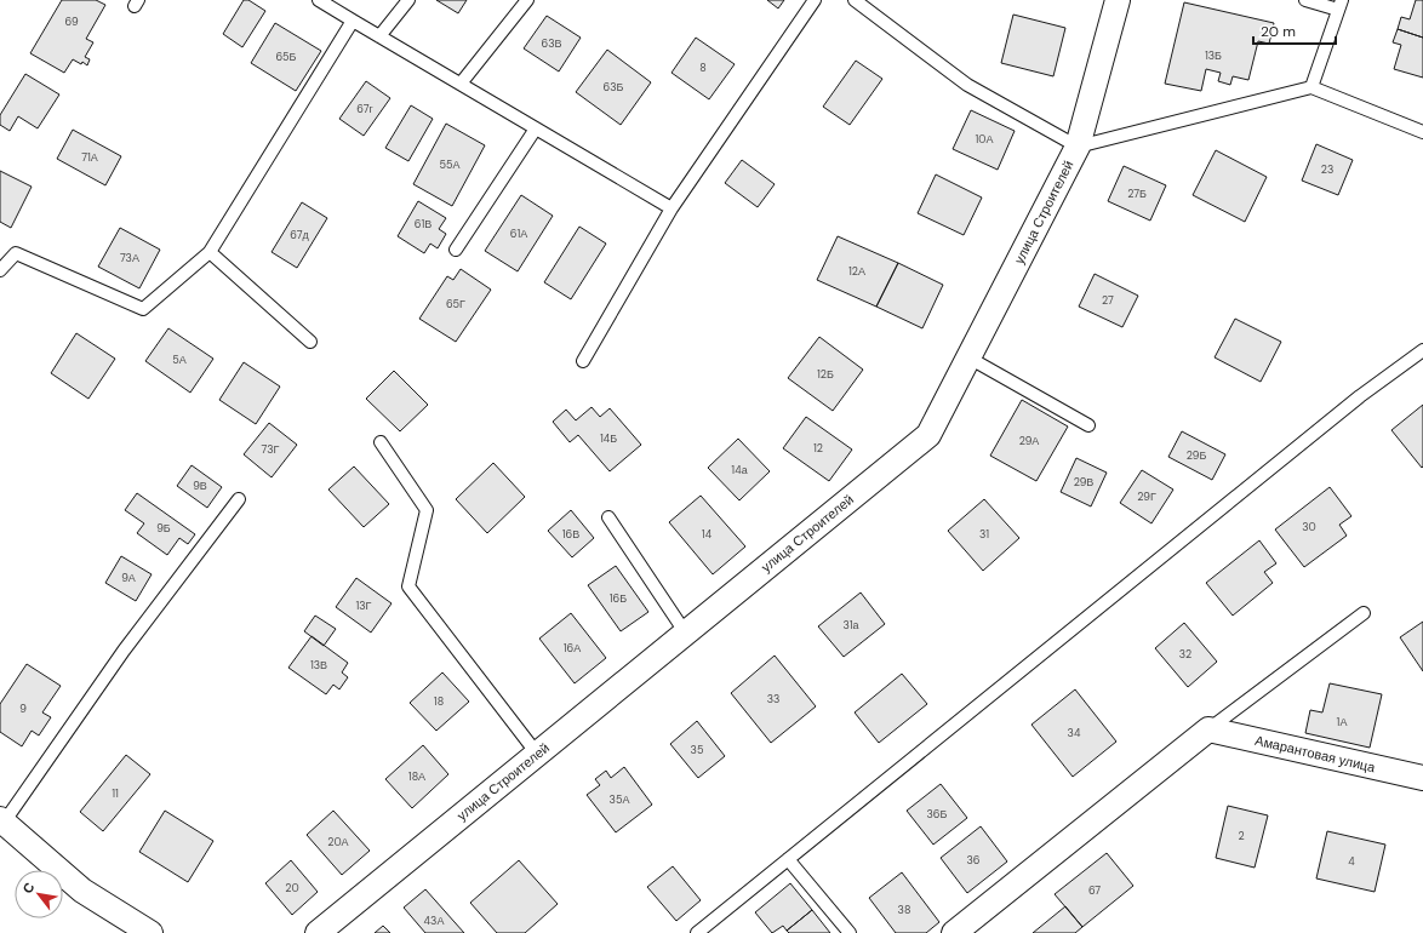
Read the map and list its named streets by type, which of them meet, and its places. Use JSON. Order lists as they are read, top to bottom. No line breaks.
{"streets":{"street":["улица Строителей","Амарантовая улица"]},"house_numbers":["69","63В","13Б","65Б","8","63Б","67г","10А","71А","55А","23","27Б","61В","61А","67д","73А","12А","27","65Г","5А","12Б","14Б","29А","12","73Г","29Б","14а","29В","9В","29Г","30","9Б","16В","14","31","9А","16Б","13Г","31а","16А","32","13В","33","18","9","1А","34","35","18А","11","35А","36Б","2","20А","36","4","20","67","38","43А"],"scale_bar":"20 m","north":"top left"}
